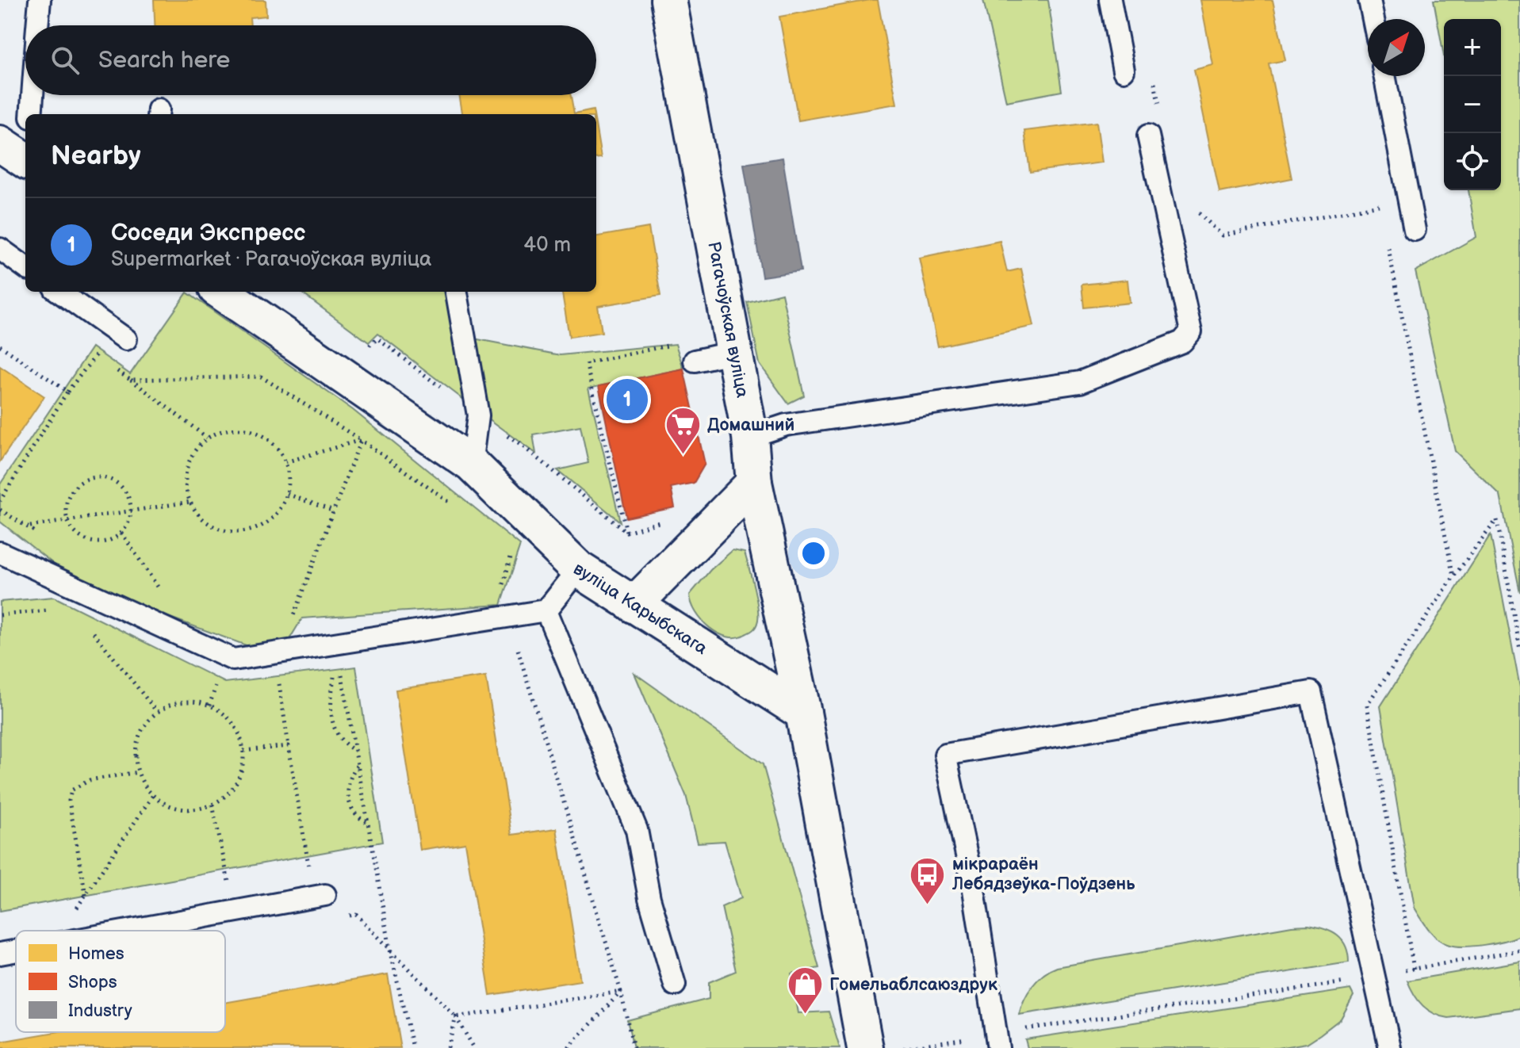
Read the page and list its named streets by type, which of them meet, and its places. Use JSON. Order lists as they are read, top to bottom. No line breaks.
{"streets":{"street":["Рагачоўская вуліца","вуліца Карыбскага"]},"crossings":[["Рагачоўская вуліца","вуліца Карыбскага"]],"places":{"supermarket":["Домашний"],"bus stop":["мікрараён Лебядзеўка-Поўдзень"],"shop":["Гомельаблсаюздрук"]},"legend":["Homes","Shops","Industry"],"north":"top right","page":{"map_buttons":["+","−"],"search":"Search here","heading":"Nearby","list":[{"mark":"1","name":"Соседи Экспресс","note":"Supermarket · Рагачоўская вуліца","value":"40 m"}],"pins":"1"}}
